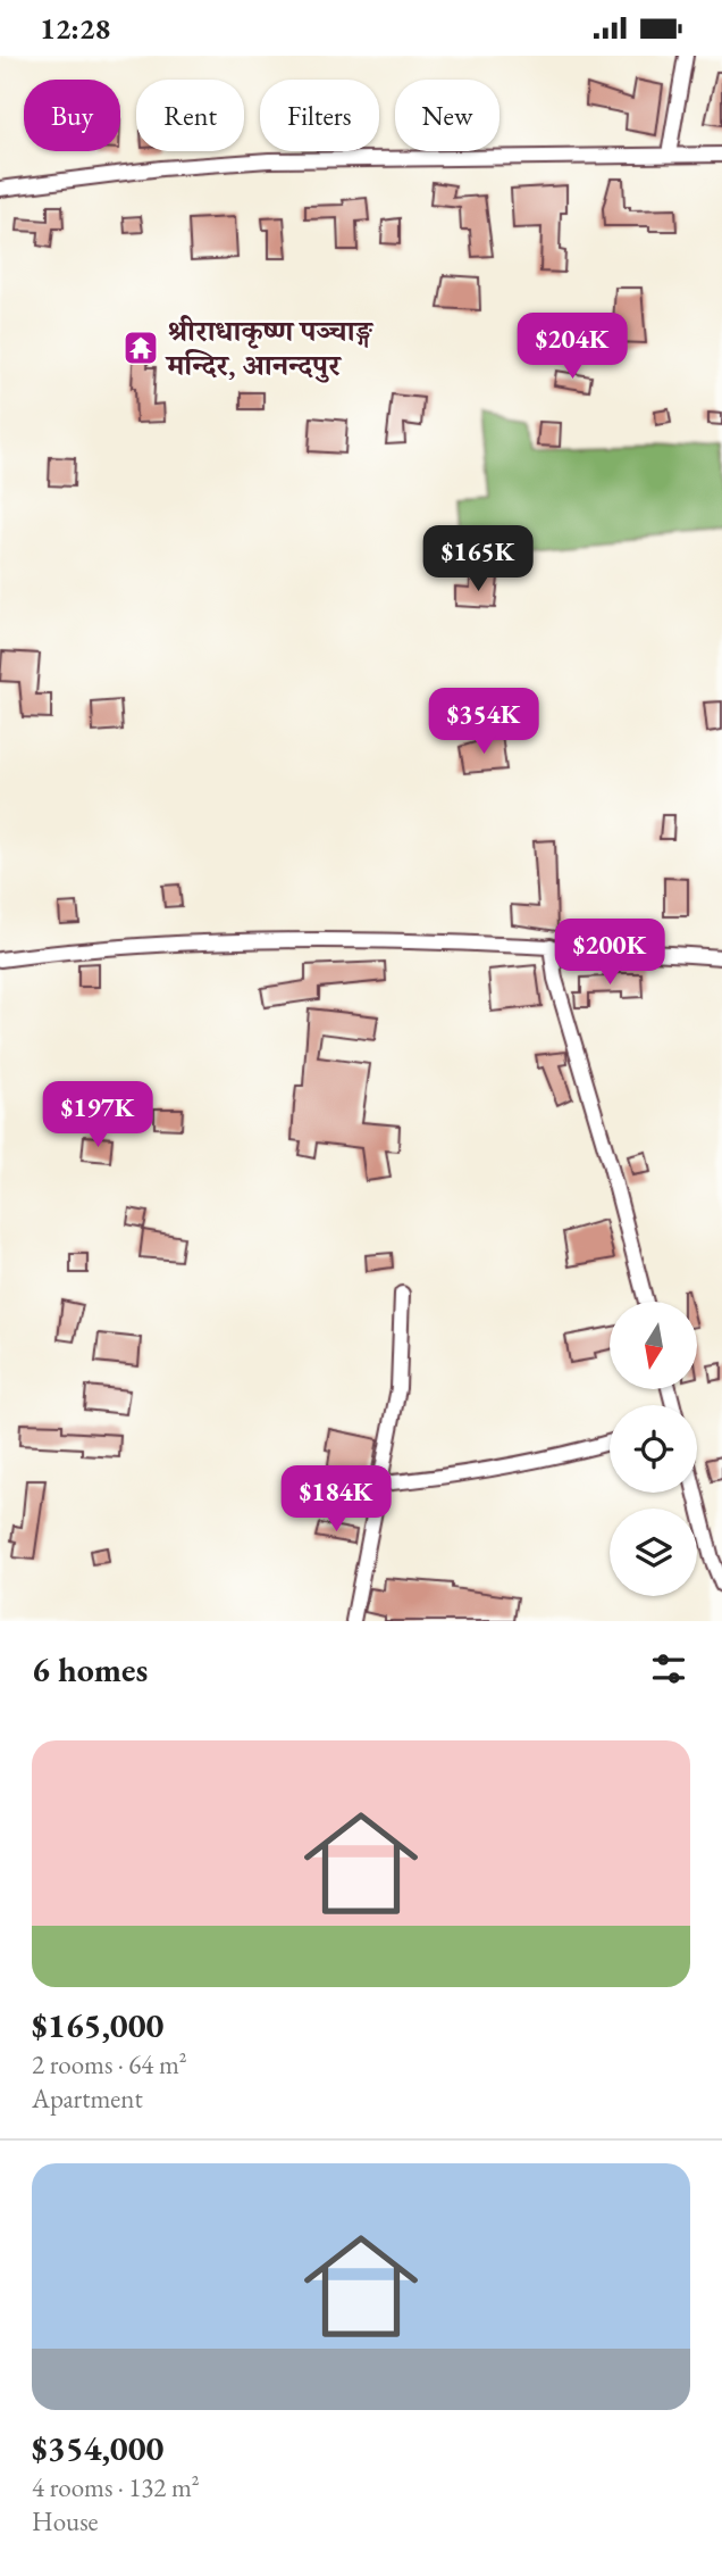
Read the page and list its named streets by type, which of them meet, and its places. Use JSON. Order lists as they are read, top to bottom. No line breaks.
{"places":{"temple":["श्रीराधाकृष्ण पञ्चाङ्ग मन्दिर, आनन्दपुर"]},"north":"bottom","page":{"status":"12:28","chip":["Buy","Rent","Filters","New"],"price":["$204K","$165K","$354K","$200K","$197K","$184K"],"heading":"6 homes","list":[{"name":"$165,000","note":"2 rooms · 64 m² · Apartment"},{"name":"$354,000","note":"4 rooms · 132 m² · House"}]}}
